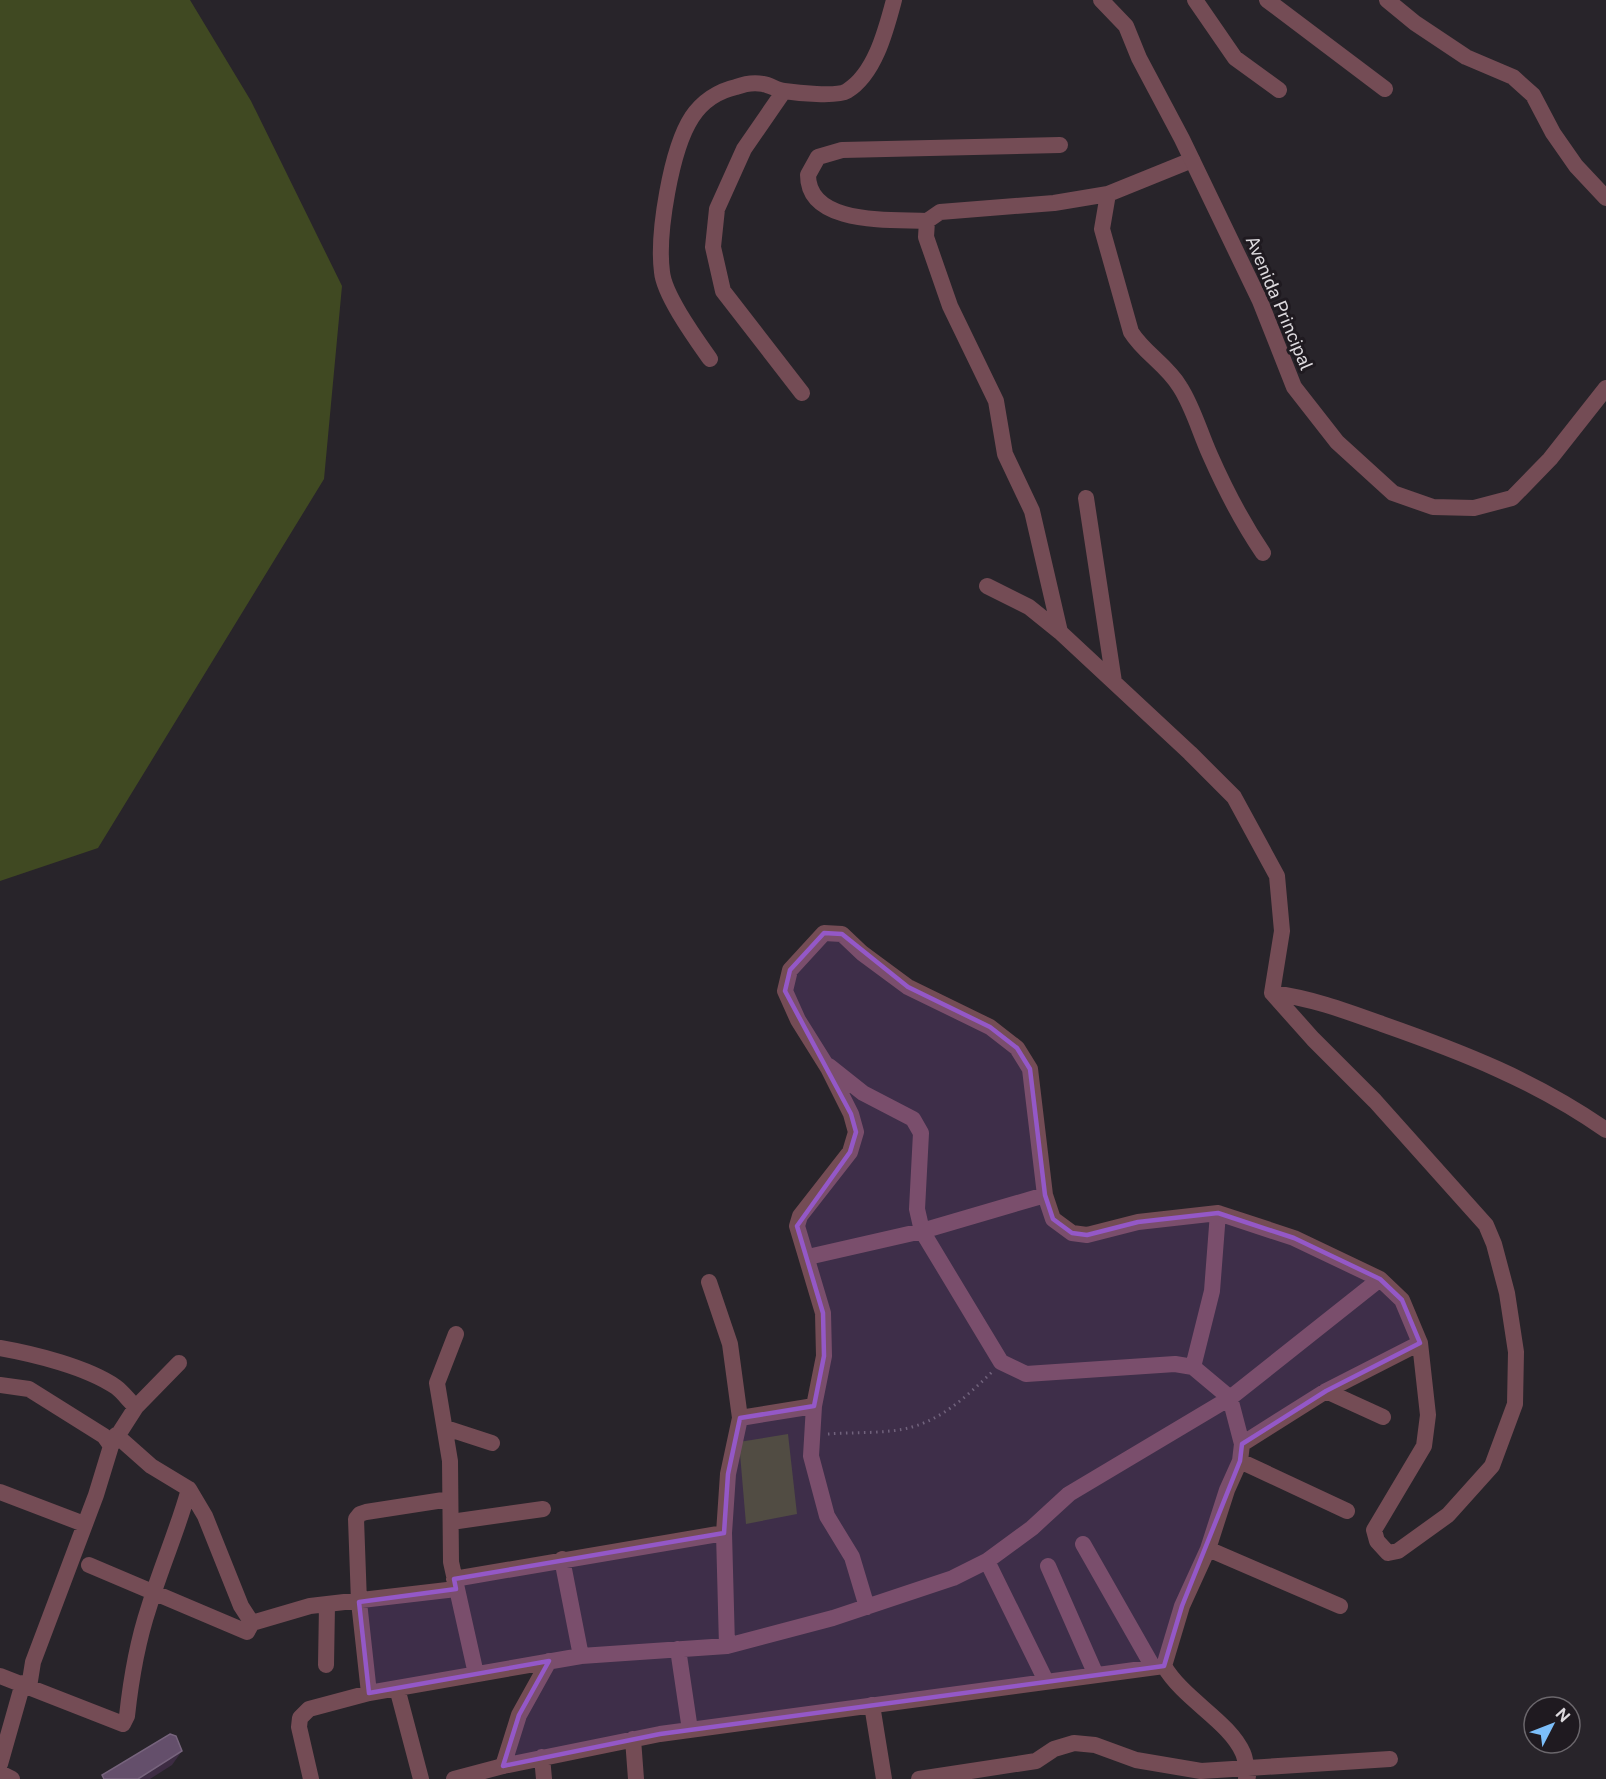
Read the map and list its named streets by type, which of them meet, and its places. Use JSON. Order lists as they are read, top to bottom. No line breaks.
{"streets":{"street":["Avenida Principal"]},"north":"top right"}
